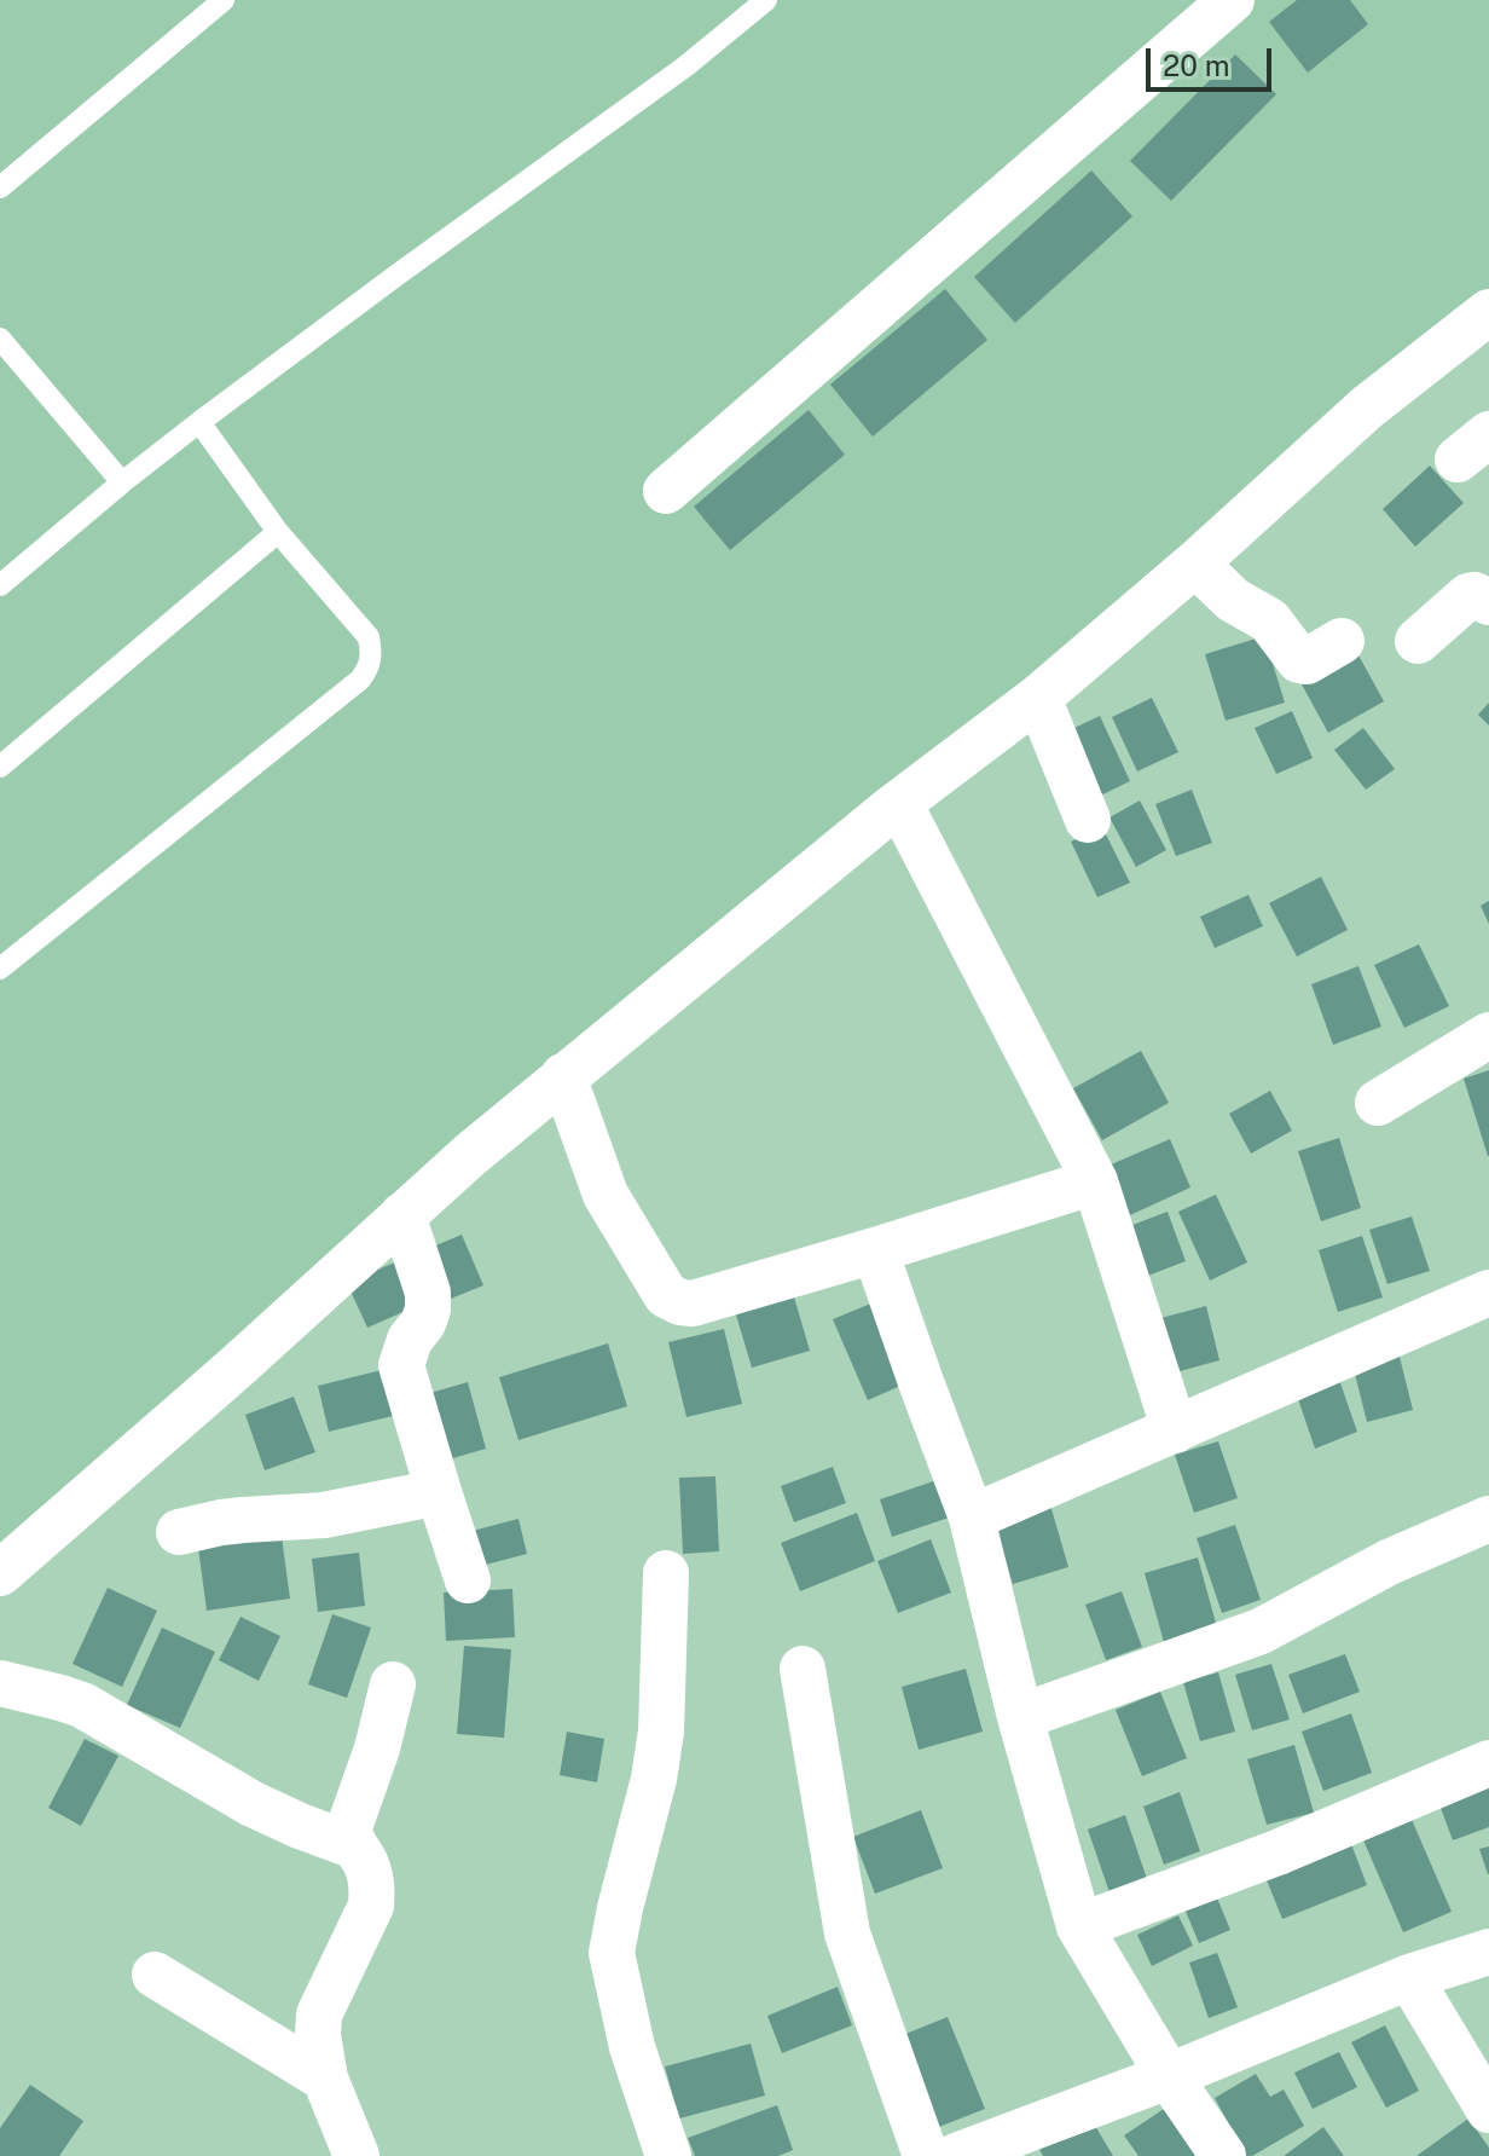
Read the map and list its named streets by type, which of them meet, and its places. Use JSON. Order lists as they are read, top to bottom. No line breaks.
{"scale_bar":"20 m"}
